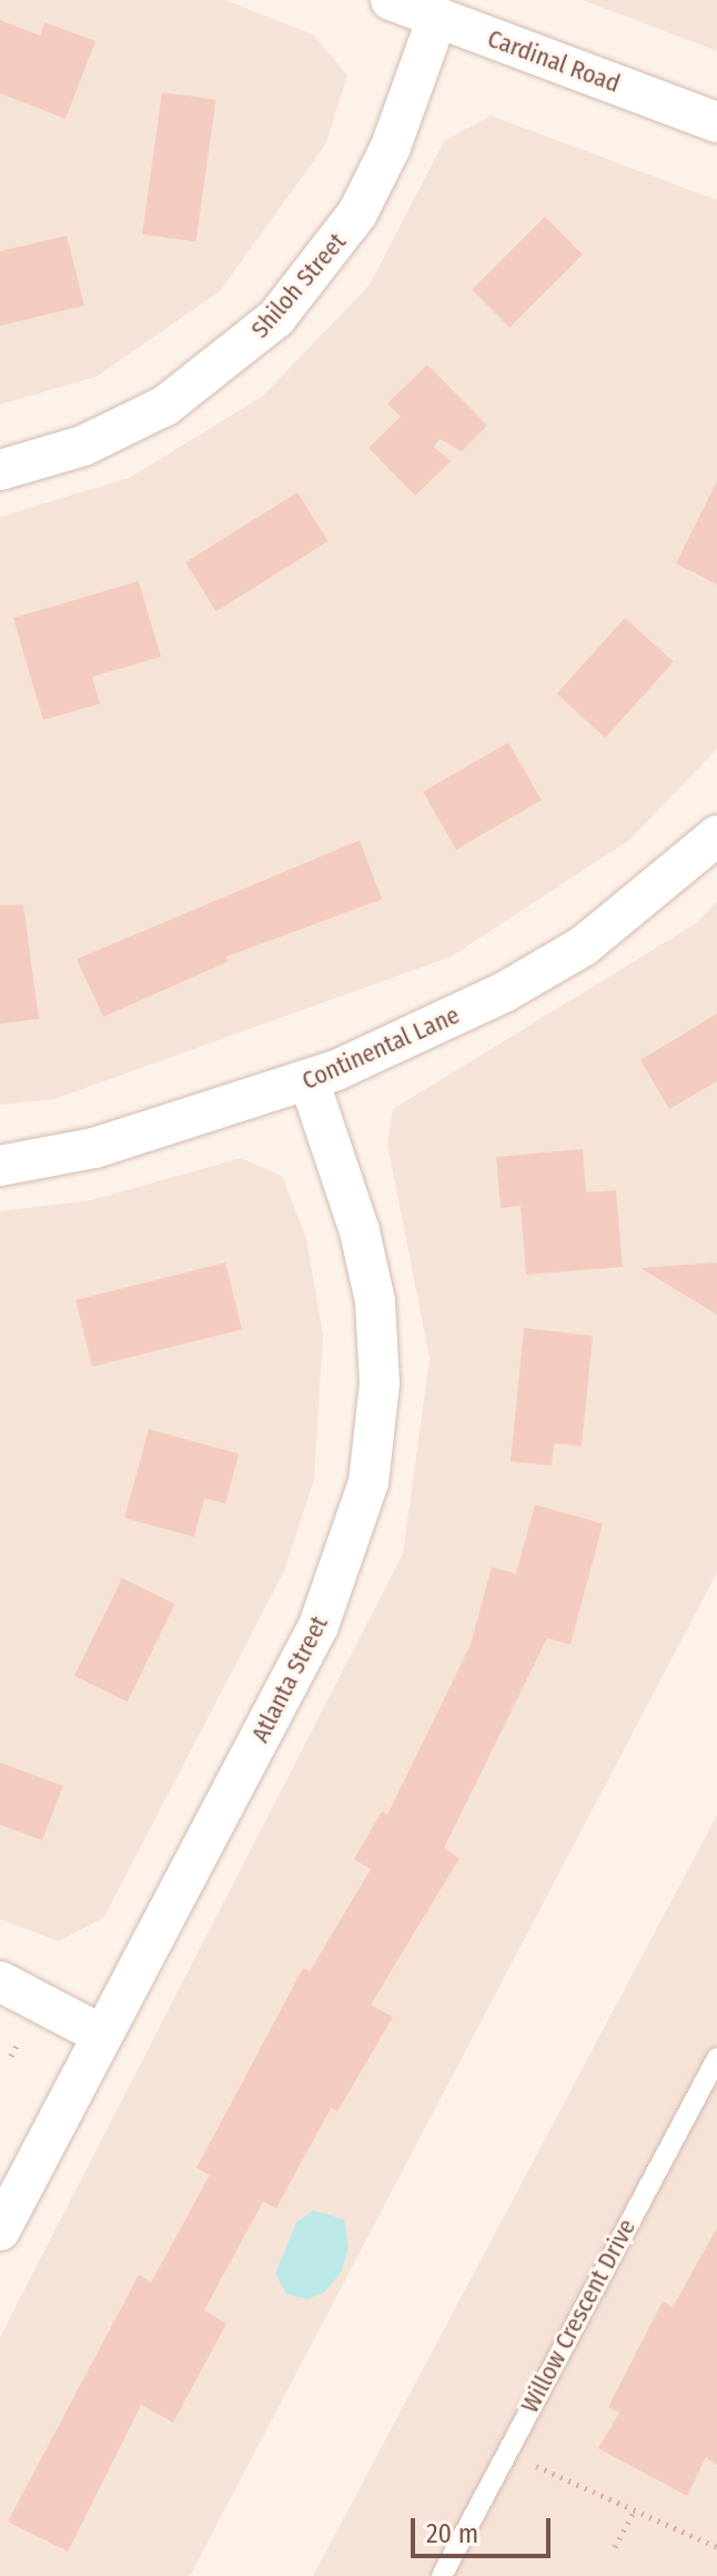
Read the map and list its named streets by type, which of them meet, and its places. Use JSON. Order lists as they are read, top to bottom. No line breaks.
{"streets":{"street":["Cardinal Road","Shiloh Street","Continental Lane","Atlanta Street"],"lane":["Willow Crescent Drive"]},"crossings":[["Cardinal Road","Shiloh Street"],["Continental Lane","Atlanta Street"]],"scale_bar":"20 m"}
